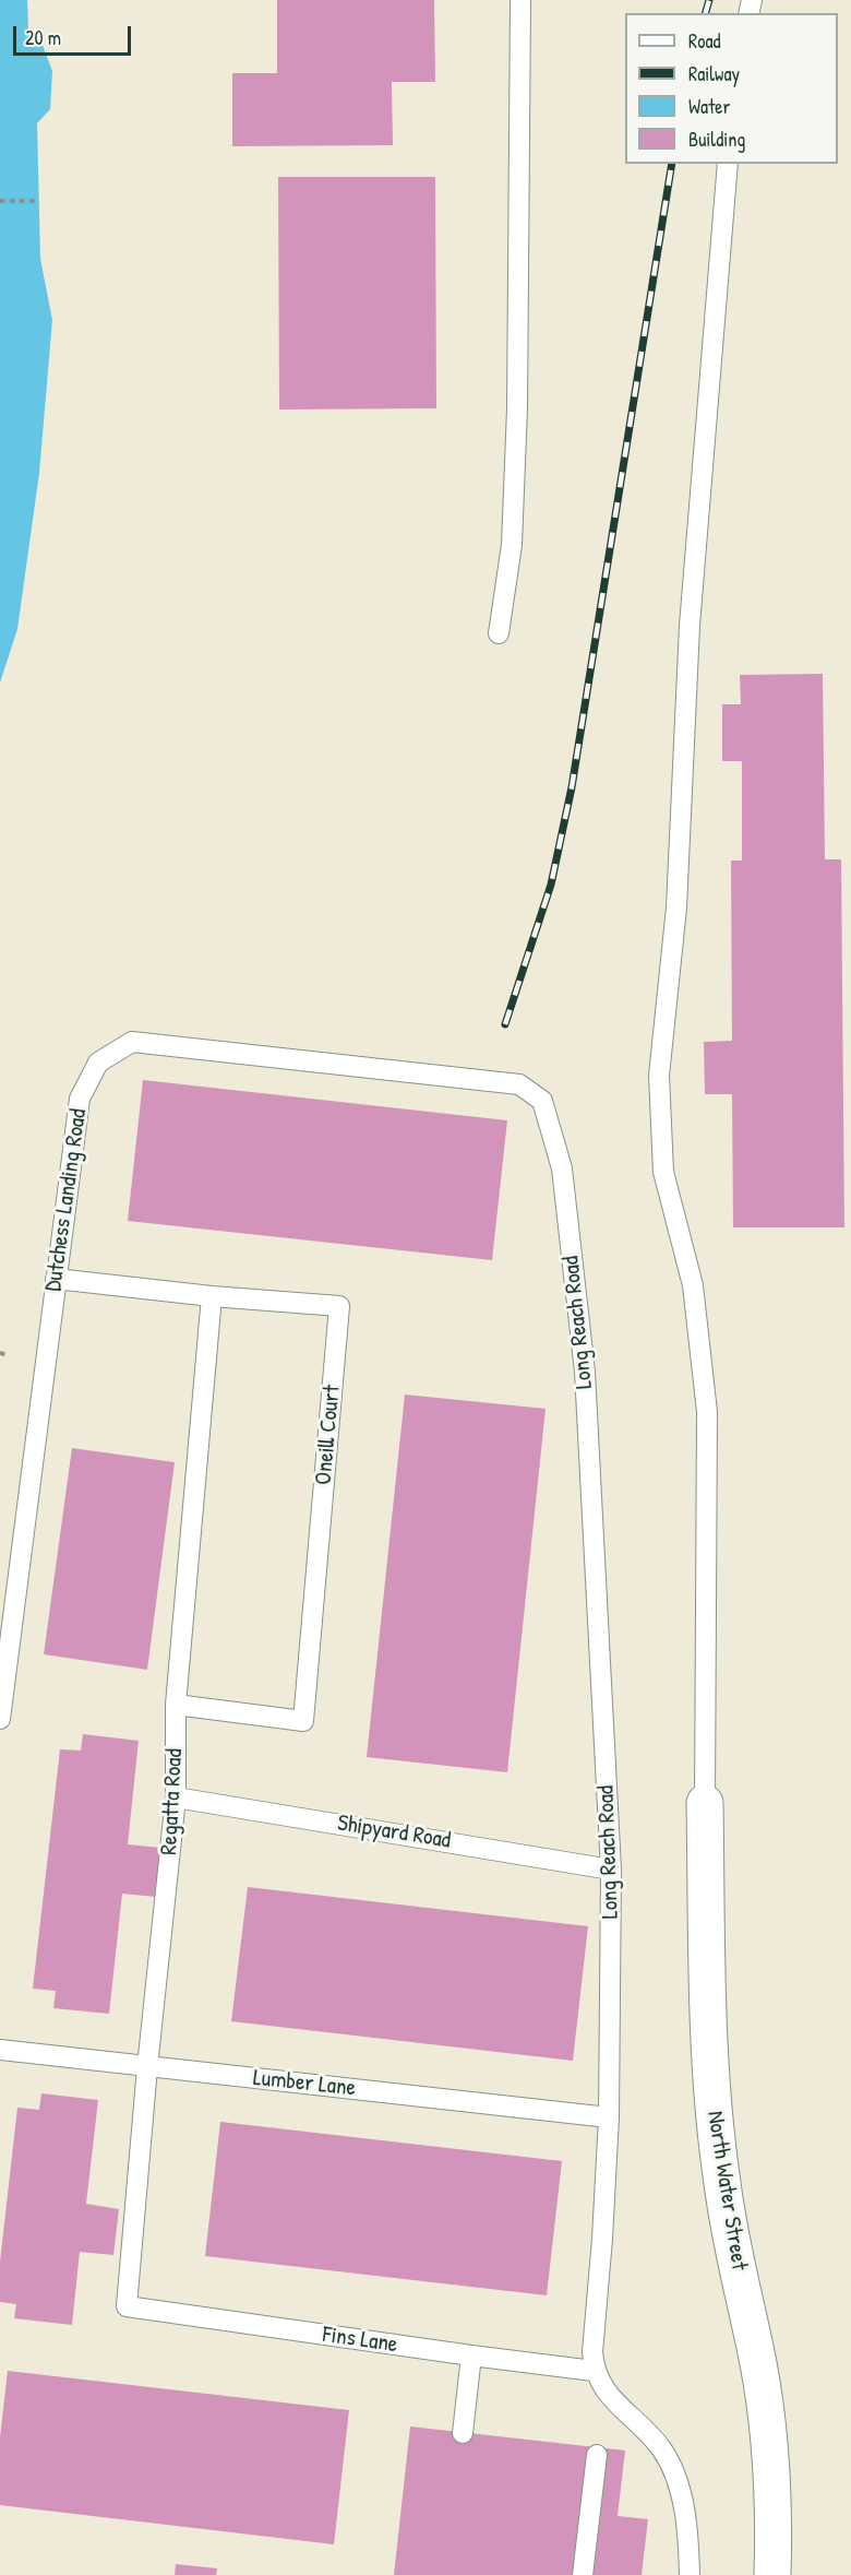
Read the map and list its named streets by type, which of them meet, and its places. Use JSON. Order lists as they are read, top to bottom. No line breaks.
{"streets":{"street":["North Water Street"],"lane":["Dutchess Landing Road","Long Reach Road","Oneill Court","Regatta Road","Shipyard Road","Lumber Lane","Fins Lane"]},"crossings":[["Dutchess Landing Road","Long Reach Road"],["Dutchess Landing Road","Oneill Court"],["Long Reach Road","Shipyard Road"],["Long Reach Road","Lumber Lane"],["Long Reach Road","Fins Lane"],["Oneill Court","Regatta Road"],["Regatta Road","Shipyard Road"],["Regatta Road","Lumber Lane"],["Regatta Road","Fins Lane"]],"legend":["Road","Railway","Water","Building"],"scale_bar":"20 m"}
